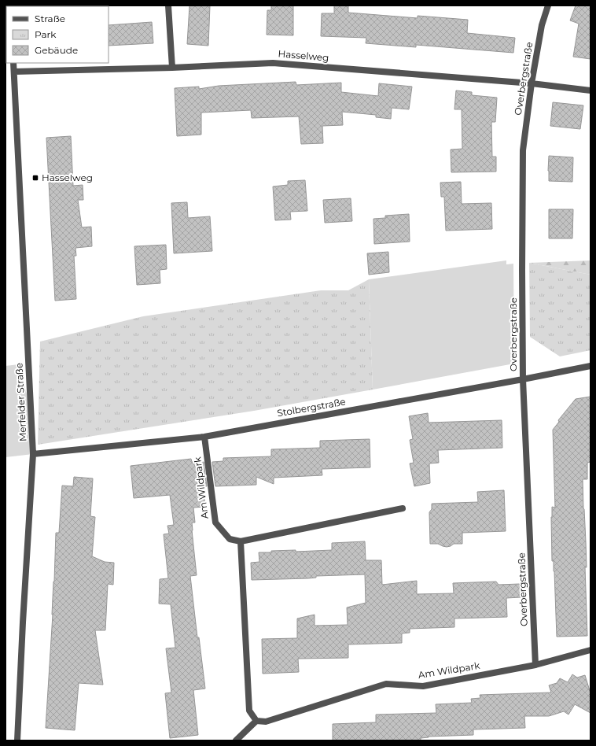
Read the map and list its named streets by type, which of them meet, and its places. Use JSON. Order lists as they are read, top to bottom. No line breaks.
{"streets":{"street":["Hasselweg","Overbergstraße","Merfelder Straße","Stolbergstraße","Am Wildpark"]},"crossings":[["Hasselweg","Overbergstraße"],["Hasselweg","Merfelder Straße"],["Overbergstraße","Stolbergstraße"],["Overbergstraße","Am Wildpark"],["Merfelder Straße","Stolbergstraße"],["Stolbergstraße","Am Wildpark"]],"places":{"transit":["Hasselweg"]},"legend":["Straße","Park","Gebäude"]}
